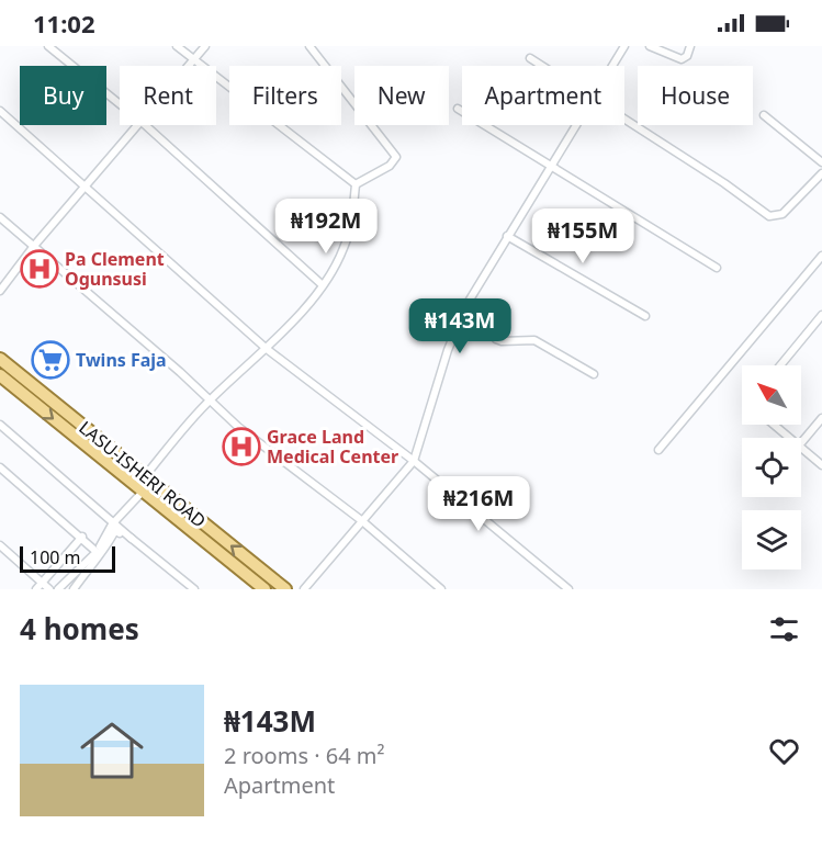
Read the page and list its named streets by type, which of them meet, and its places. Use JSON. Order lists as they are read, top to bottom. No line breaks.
{"streets":{"main road":["LASU-ISHERI ROAD"]},"places":{"hospital":["Pa Clement Ogunsusi","Grace Land Medical Center"],"supermarket":["Twins Faja"]},"scale_bar":"100 m","north":"top left","page":{"status":"11:02","chip":["Buy","Rent","Filters","New","Apartment","House"],"price":["₦192M","₦155M","₦143M","₦216M"],"scale":"100 m","heading":"4 homes","list":[{"name":"₦143M","note":"2 rooms · 64 m² · Apartment"}]}}
